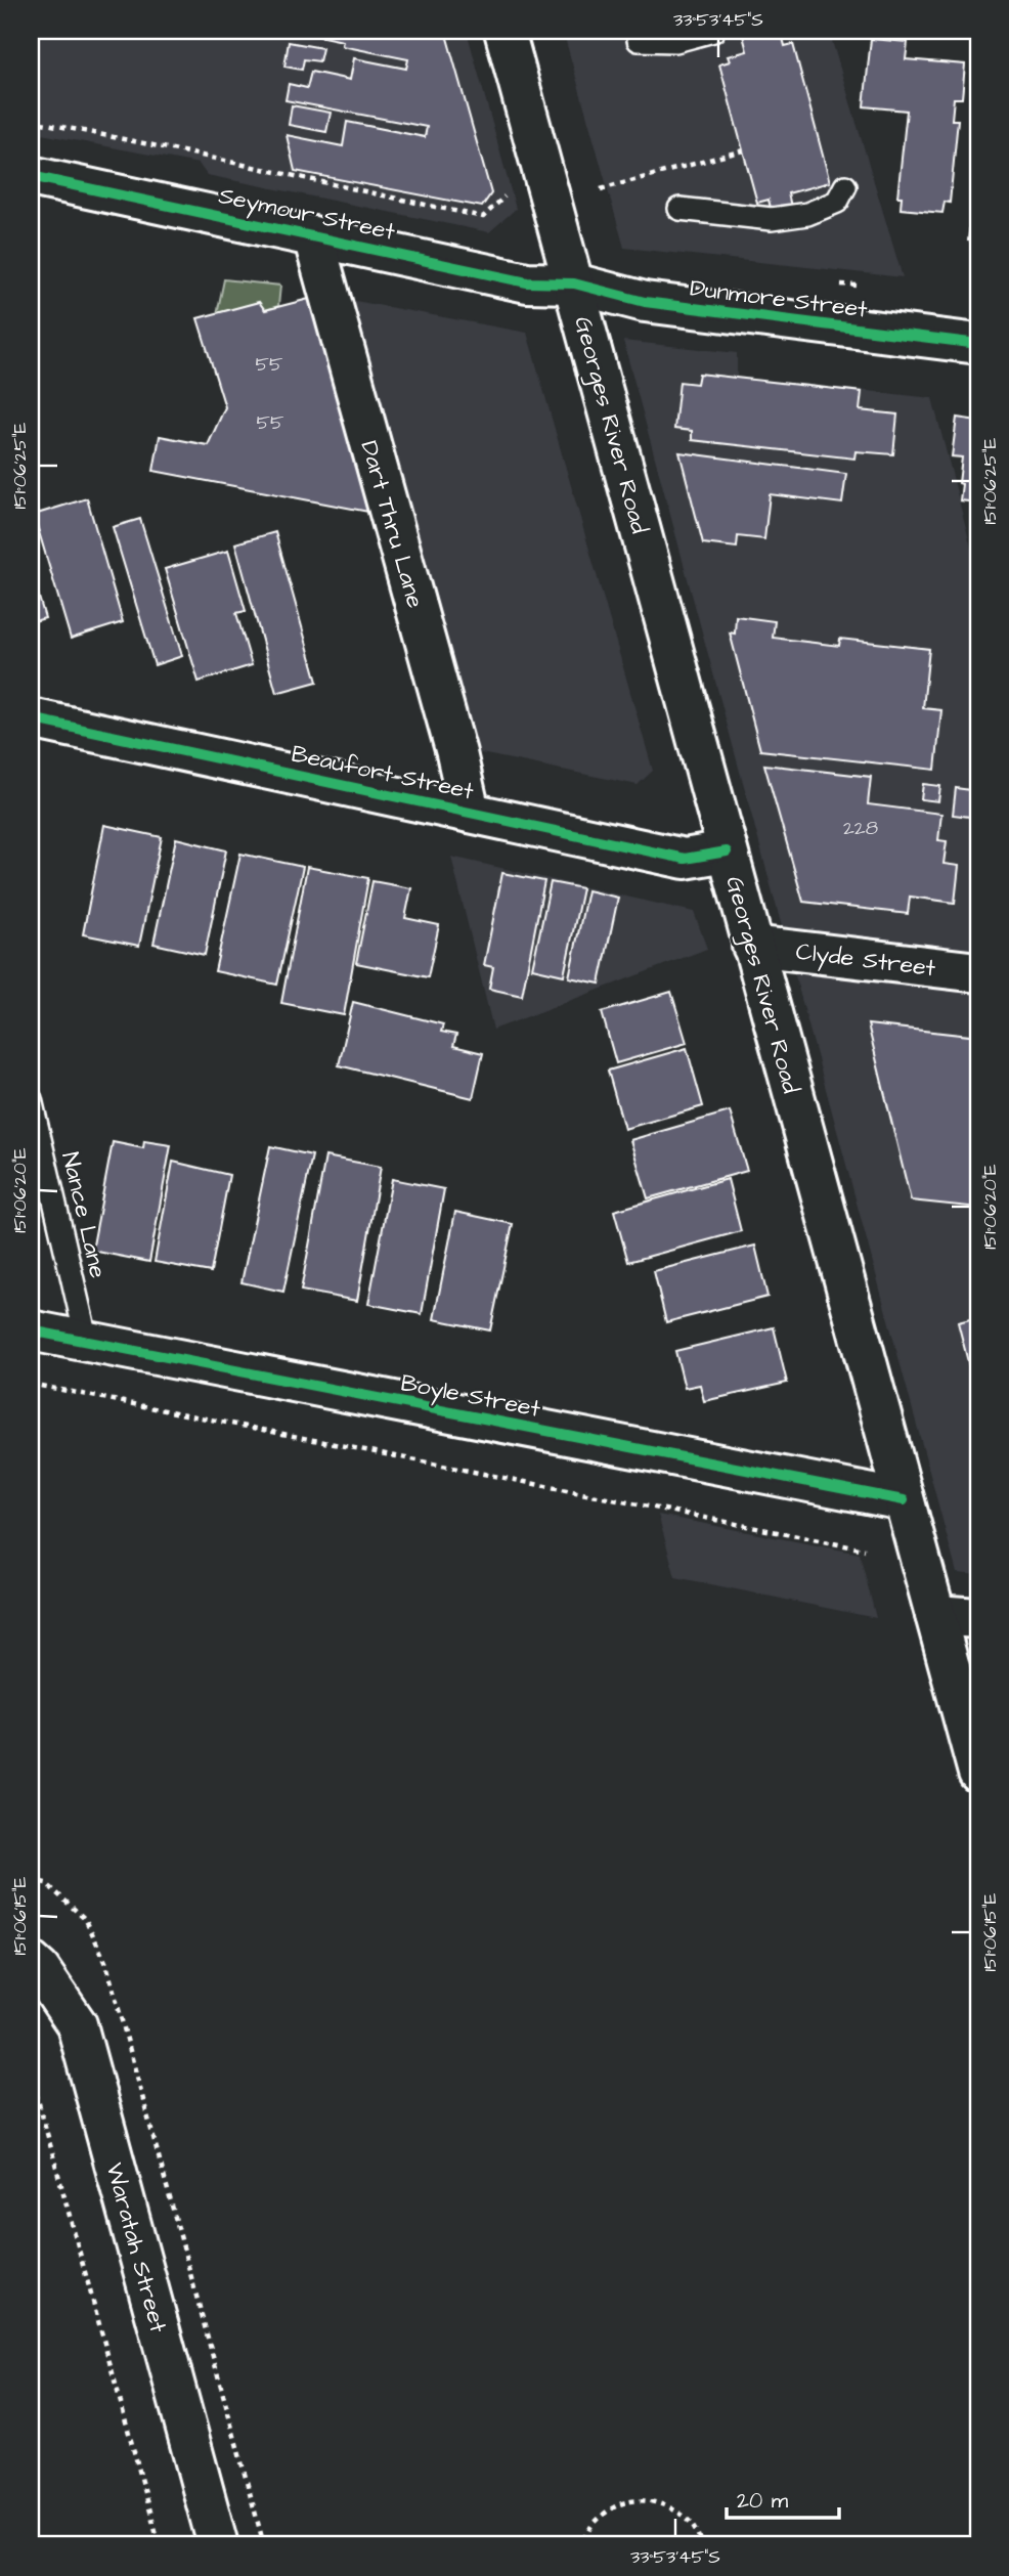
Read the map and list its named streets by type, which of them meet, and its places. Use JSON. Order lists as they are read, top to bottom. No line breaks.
{"streets":{"street":["Seymour Street","Dunmore Street","Georges River Road","Dart Thru Lane","Beaufort Street","Clyde Street","Boyle Street","Waratah Street"],"lane":["Nance Lane"]},"crossings":[["Seymour Street","Dunmore Street"],["Seymour Street","Georges River Road"],["Seymour Street","Dart Thru Lane"],["Dunmore Street","Georges River Road"],["Georges River Road","Beaufort Street"],["Georges River Road","Clyde Street"],["Georges River Road","Boyle Street"],["Dart Thru Lane","Beaufort Street"],["Nance Lane","Boyle Street"]],"house_numbers":["55","55","228"],"scale_bar":"20 m","coordinates":["33°53'45\"S","151°06'25\"E","151°06'20\"E","151°06'15\"E"]}
